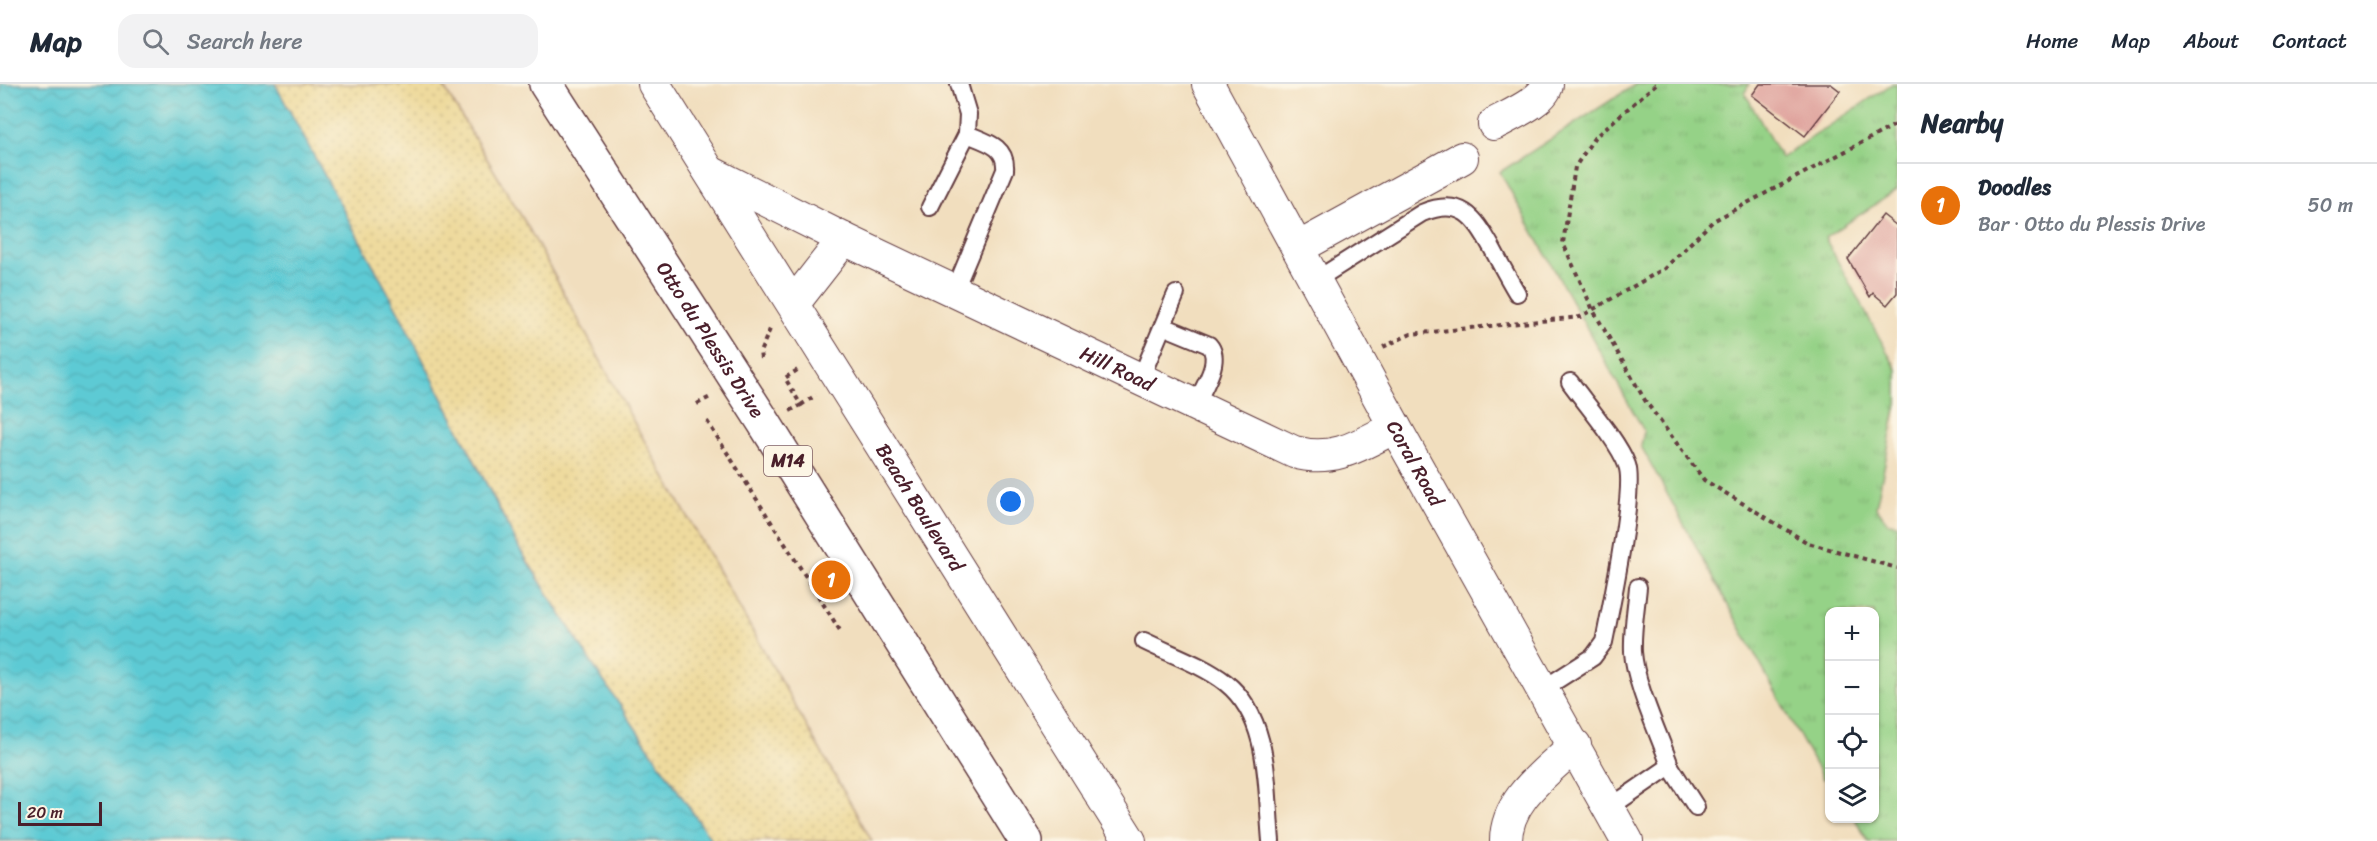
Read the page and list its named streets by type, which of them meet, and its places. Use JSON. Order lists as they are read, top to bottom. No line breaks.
{"streets":{"main road":["Otto du Plessis Drive","M14"],"street":["Hill Road","Coral Road","Beach Boulevard"]},"crossings":[["Hill Road","Coral Road"],["Hill Road","Beach Boulevard"]],"scale_bar":"20 m","page":{"header":"Map","search":"Search here","nav":["Home","Map","About","Contact"],"heading":"Nearby","list":[{"mark":"1","name":"Doodles","note":"Bar · Otto du Plessis Drive","value":"50 m"}],"pins":"1","map_buttons":["+","−"],"scale":"20 m"}}
